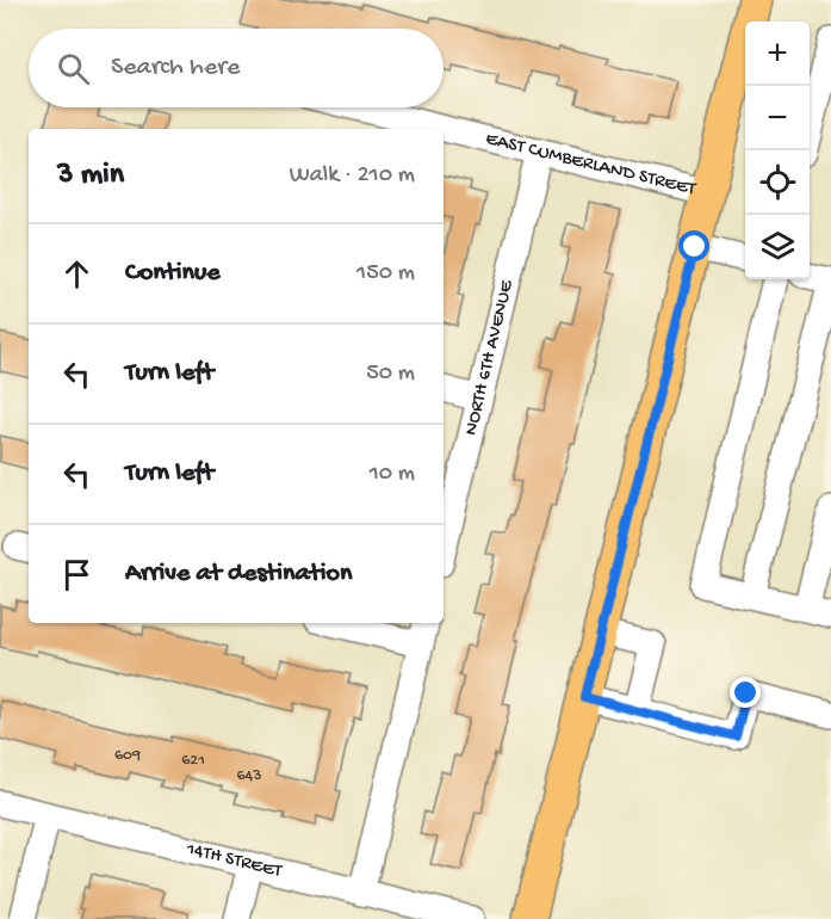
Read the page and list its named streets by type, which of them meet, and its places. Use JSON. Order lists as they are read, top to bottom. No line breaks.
{"streets":{"street":["EAST CUMBERLAND STREET","NORTH 6TH AVENUE","14TH STREET"]},"crossings":[["EAST CUMBERLAND STREET","NORTH 6TH AVENUE"]],"house_numbers":["609","621","643"],"page":{"map_buttons":["+","−"],"search":"Search here","heading":["3 min","Walk · 210 m"],"list":[["Continue","150 m"],["Turn left","50 m"],["Turn left","10 m"],"Arrive at destination"]}}
